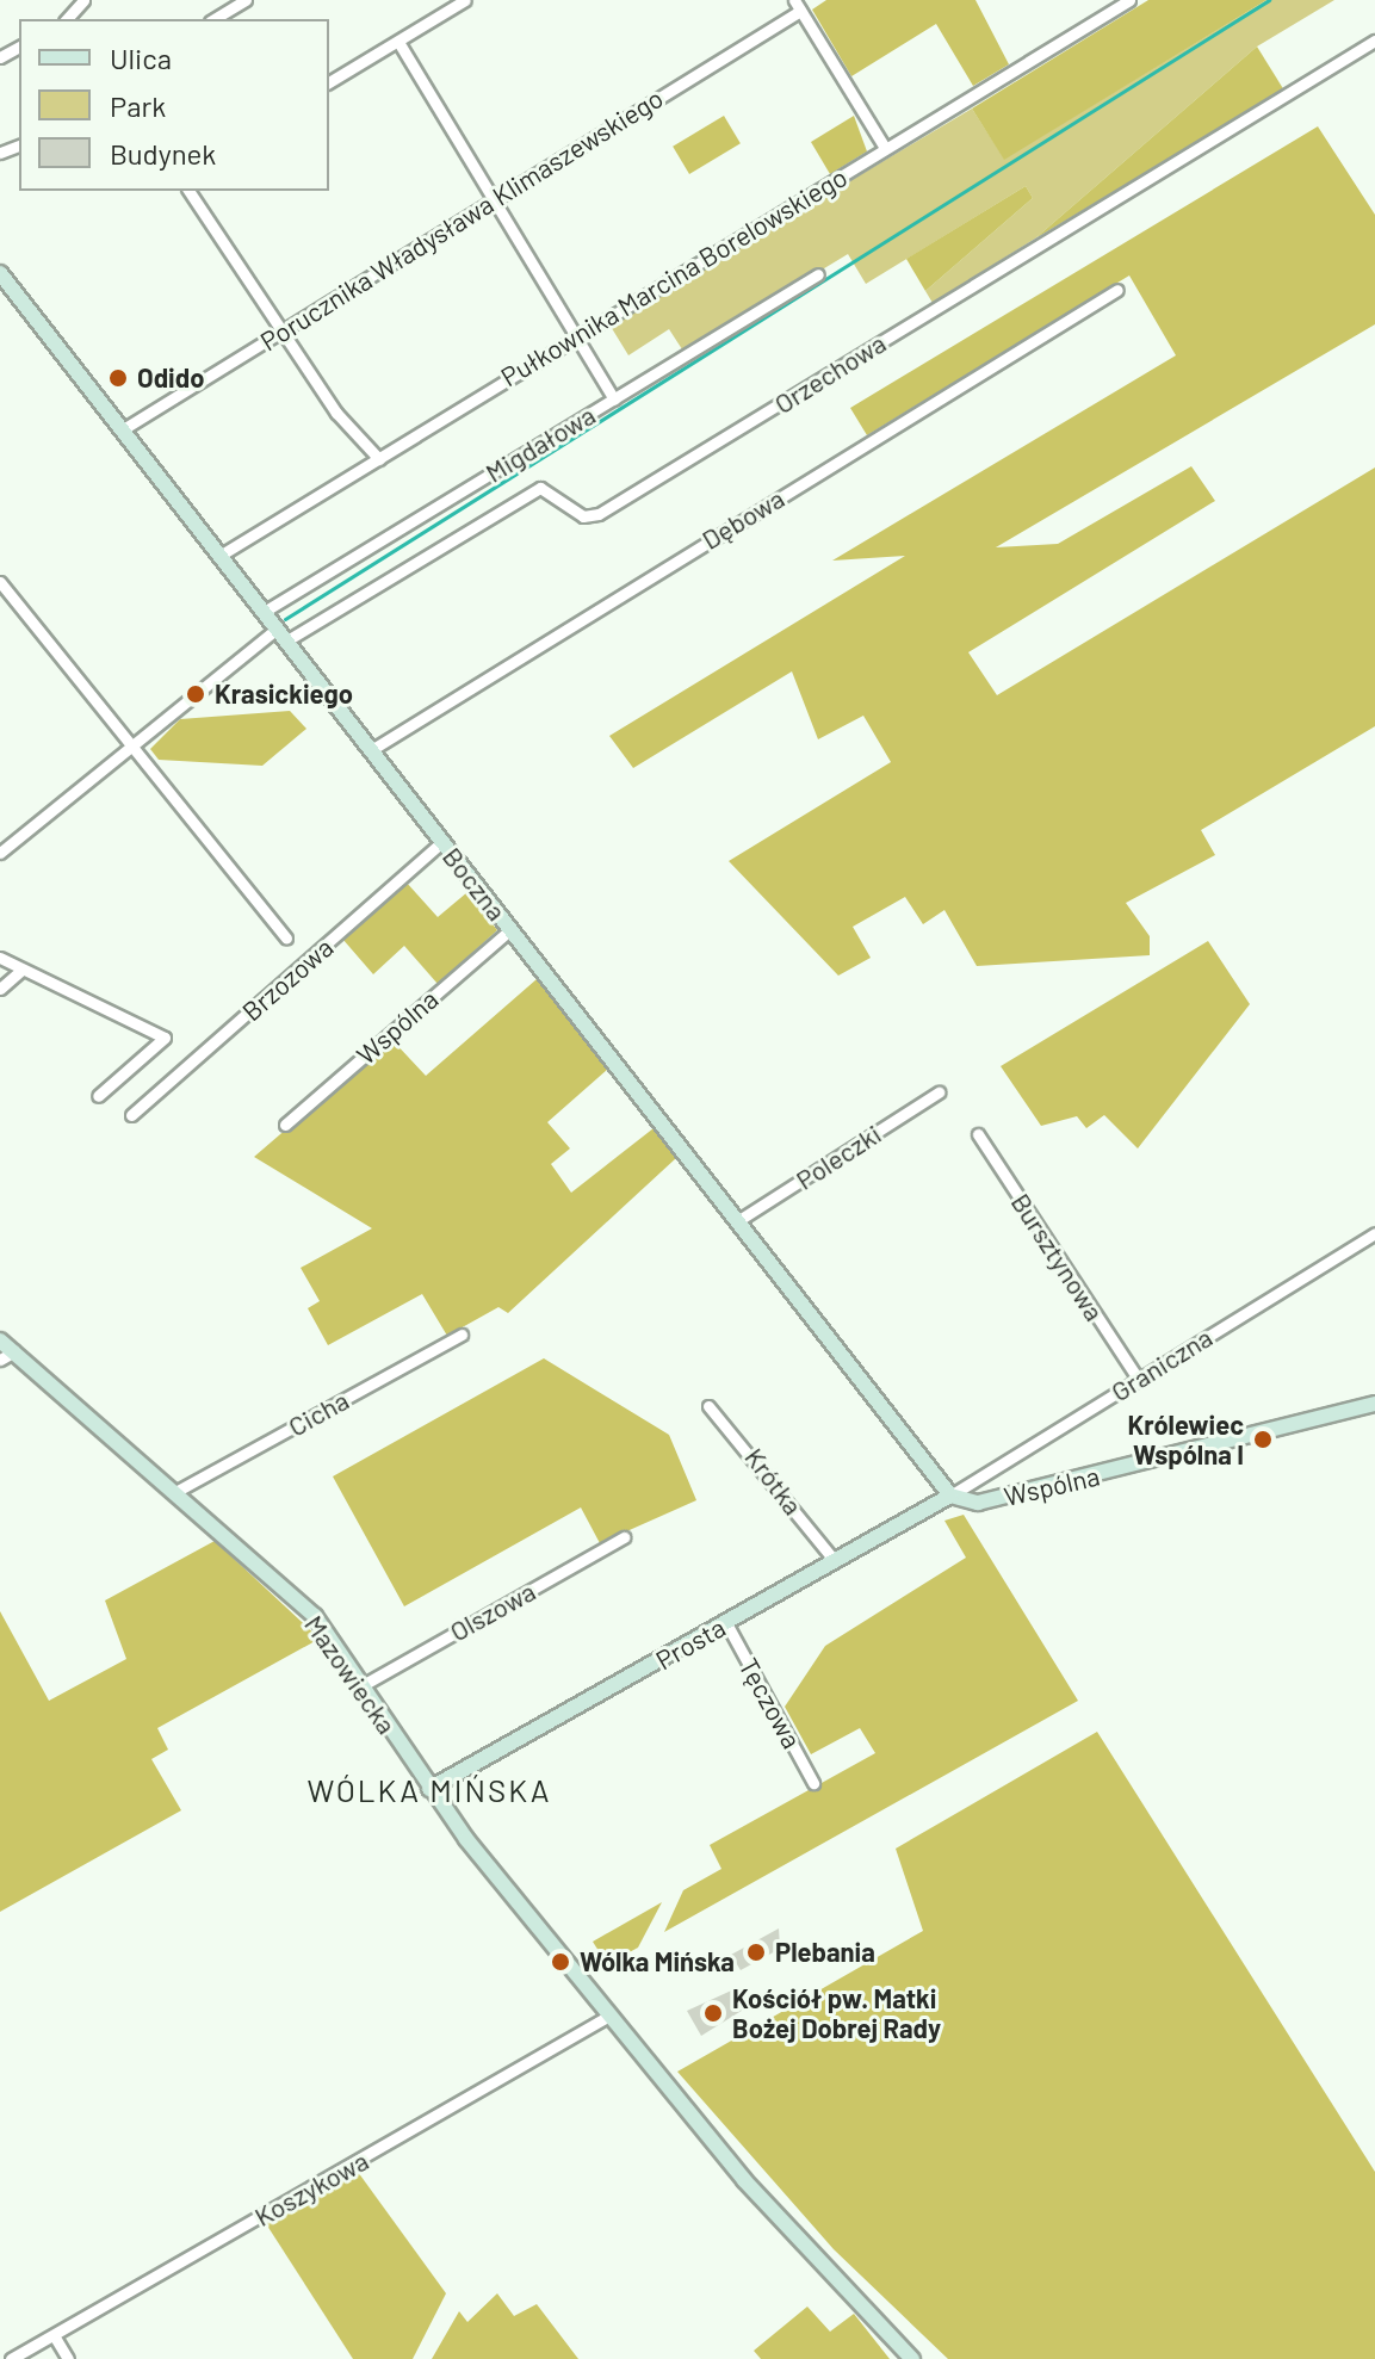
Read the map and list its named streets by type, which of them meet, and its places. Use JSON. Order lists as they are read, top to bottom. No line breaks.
{"streets":{"street":["Porucznika Władysława Klimaszewskiego","Pułkownika Marcina Borelowskiego","Orzechowa","Migdałowa","Dębowa","Boczna","Brzozowa","Wspólna","Poleczki","Bursztynowa","Graniczna","Cicha","Krótka","Olszowa","Prosta","Mazowiecka","Tęczowa","Koszykowa"]},"crossings":[["Porucznika Władysława Klimaszewskiego","Boczna"],["Pułkownika Marcina Borelowskiego","Boczna"],["Orzechowa","Boczna"],["Migdałowa","Boczna"],["Dębowa","Boczna"],["Boczna","Brzozowa"],["Boczna","Wspólna"],["Boczna","Poleczki"],["Boczna","Graniczna"],["Boczna","Prosta"],["Wspólna","Graniczna"],["Wspólna","Prosta"],["Bursztynowa","Graniczna"],["Graniczna","Prosta"],["Cicha","Mazowiecka"],["Krótka","Prosta"],["Olszowa","Mazowiecka"],["Prosta","Mazowiecka"],["Prosta","Tęczowa"],["Mazowiecka","Koszykowa"]],"districts":["WÓLKA MIŃSKA"],"places":["Odido","Krasickiego","Królewiec Wspólna I","Plebania","Wólka Mińska","Kościół pw. Matki Bożej Dobrej Rady"],"legend":["Ulica","Park","Budynek"]}
